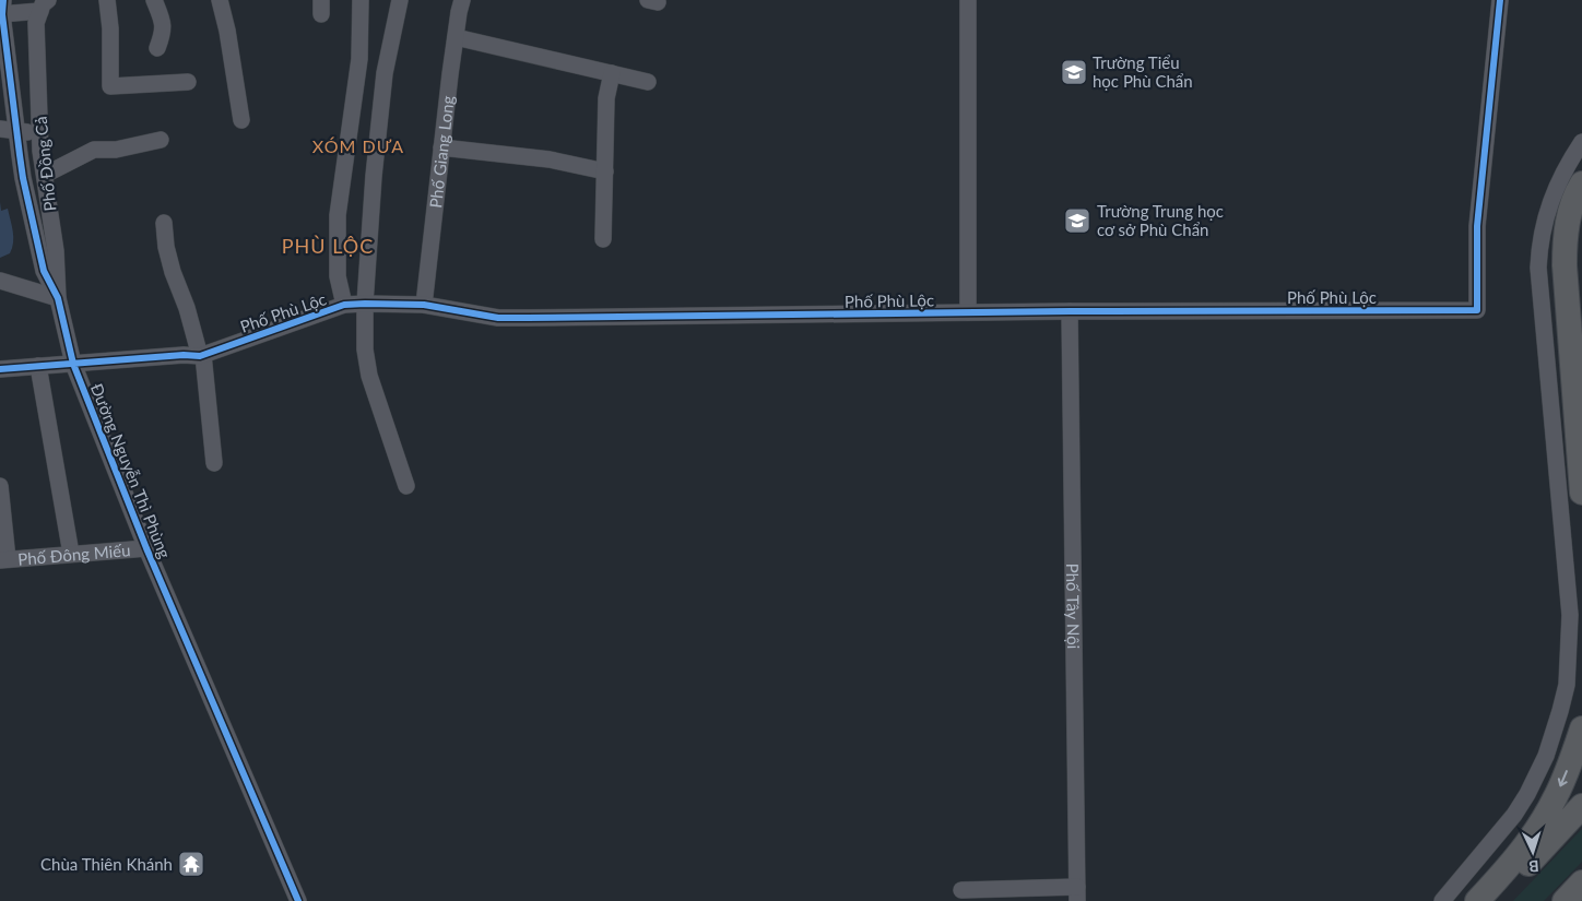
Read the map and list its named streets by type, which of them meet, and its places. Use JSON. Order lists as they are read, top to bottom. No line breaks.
{"streets":{"street":["Phố Giang Long","Phố Đồng Cả","Phố Phù Lộc","Đường Nguyễn Thì Phùng","Phố Đông Miếu","Phố Tây Nội"]},"crossings":[["Phố Giang Long","Phố Phù Lộc"],["Phố Đồng Cả","Đường Nguyễn Thì Phùng"],["Phố Phù Lộc","Đường Nguyễn Thì Phùng"],["Phố Phù Lộc","Phố Tây Nội"],["Đường Nguyễn Thì Phùng","Phố Đông Miếu"]],"districts":["XÓM DƯA","PHÙ LỘC"],"places":{"school or university":["Trường Tiểu học Phù Chẩn","Trường Trung học cơ sở Phù Chẩn"],"temple":["Chùa Thiên Khánh"]},"north":"bottom"}
